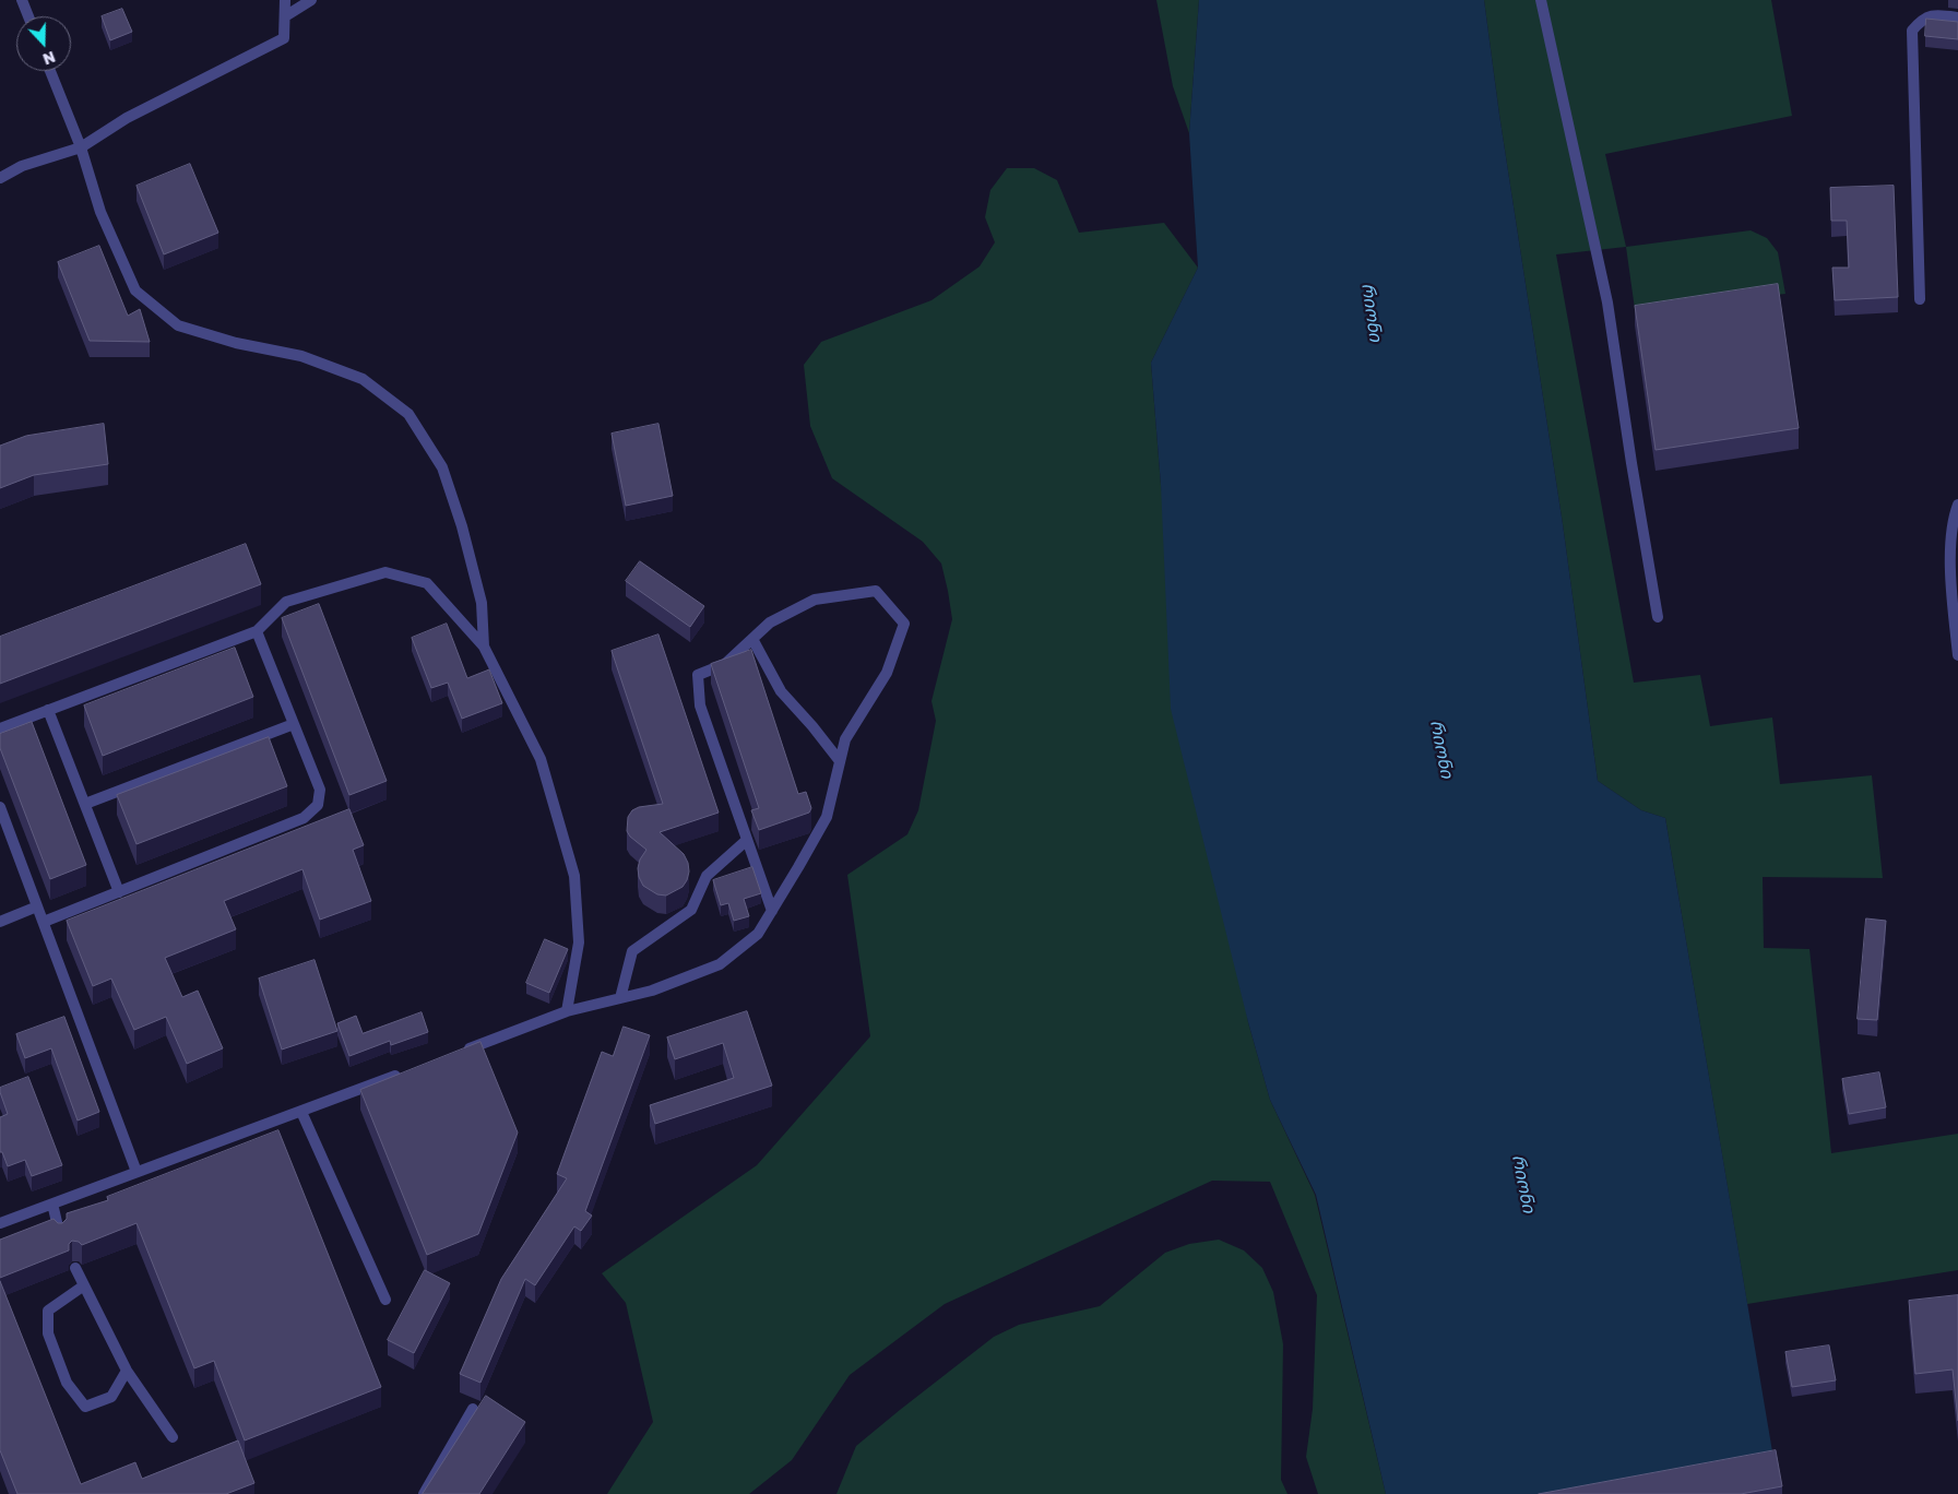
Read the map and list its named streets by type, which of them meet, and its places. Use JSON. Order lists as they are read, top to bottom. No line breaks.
{"water":["რიონი"],"north":"bottom"}
